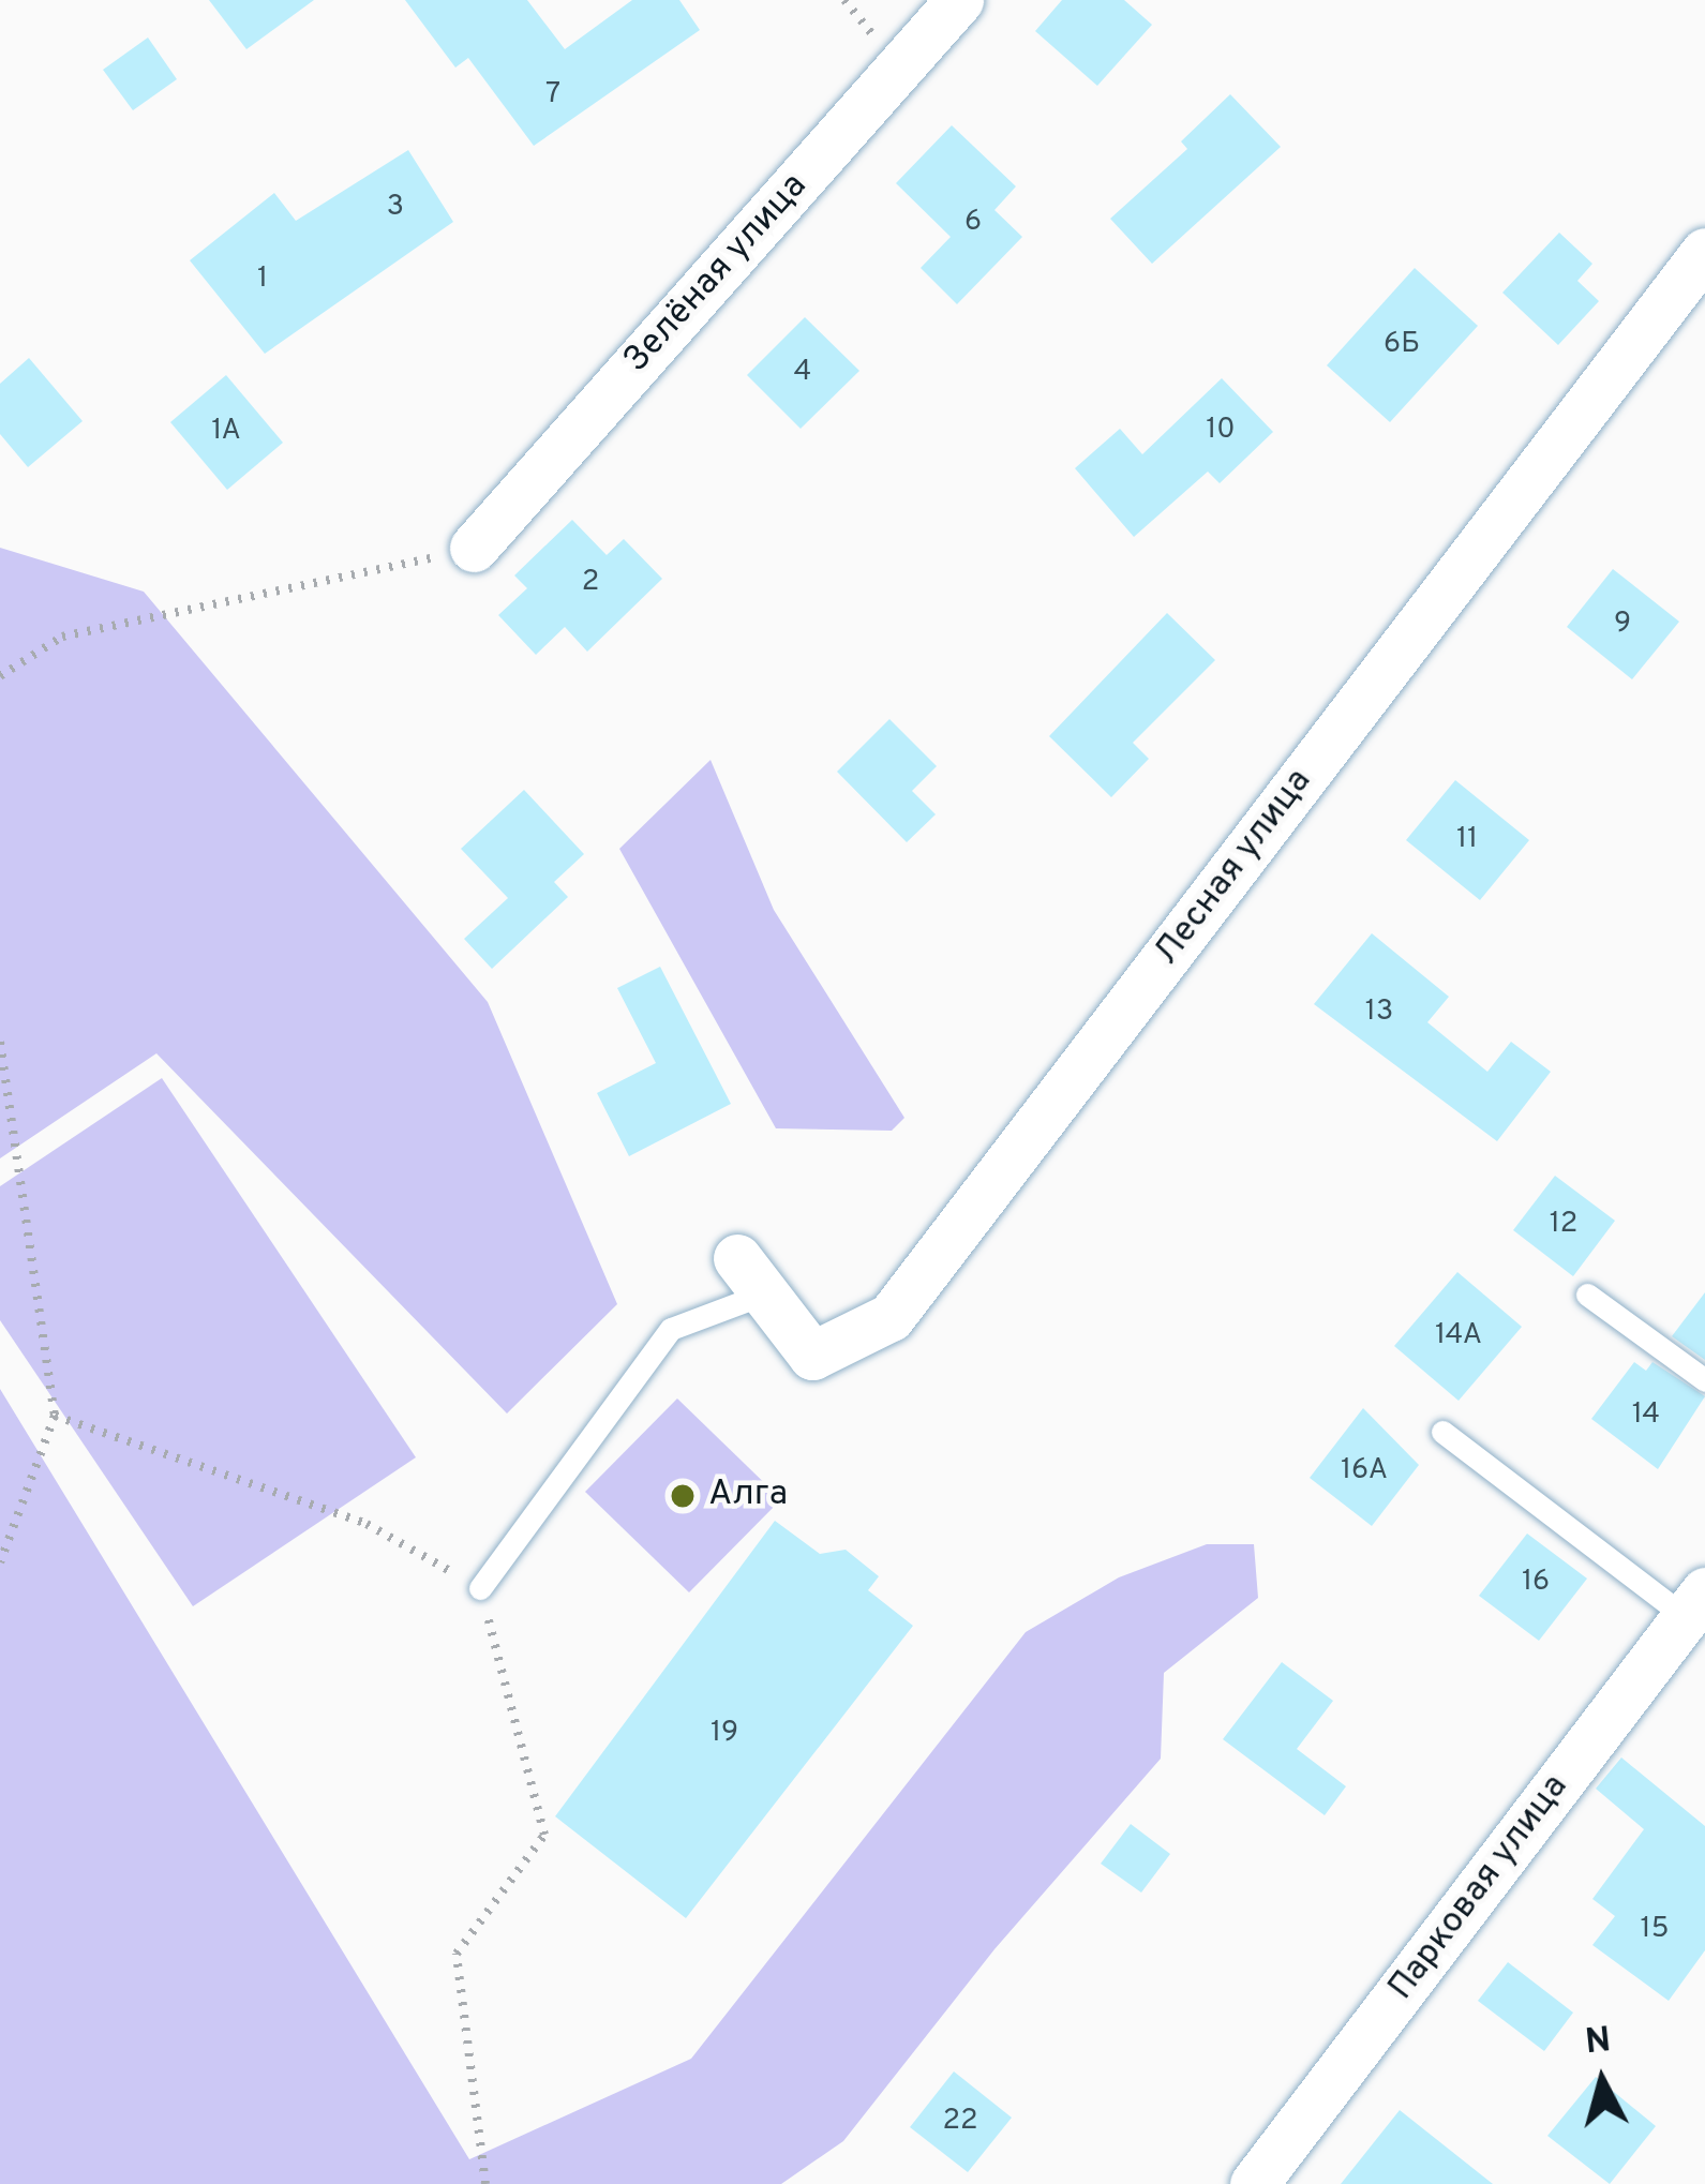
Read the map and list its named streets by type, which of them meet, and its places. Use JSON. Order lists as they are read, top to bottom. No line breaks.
{"streets":{"street":["Зелёная улица","Лесная улица","Парковая улица"]},"places":["Алга"],"house_numbers":["7","3","6","1","6Б","4","10","1А","2","9","11","13","12","14А","14","16А","16","19","15","22"],"north":"top"}
